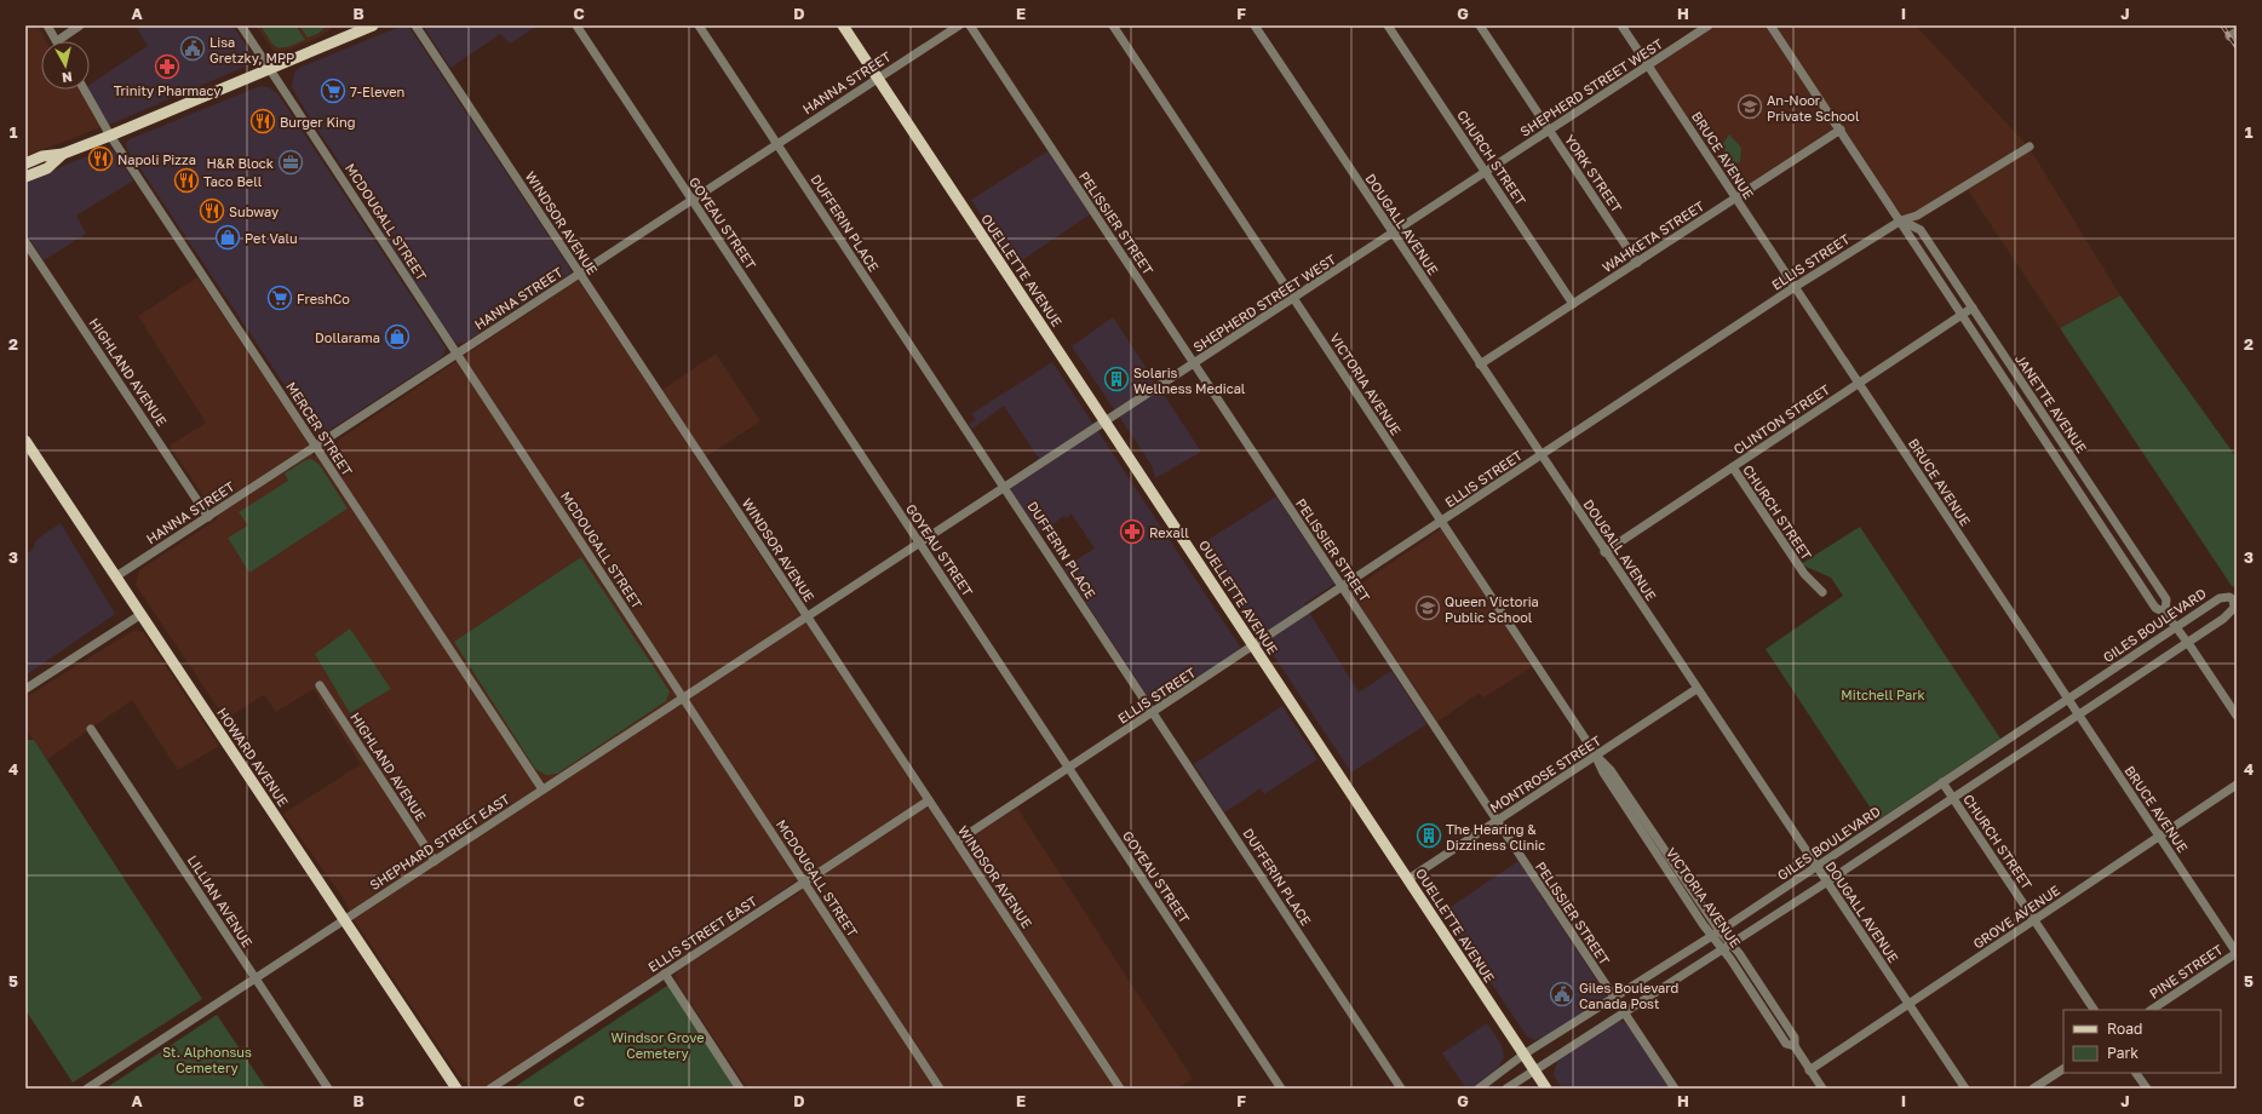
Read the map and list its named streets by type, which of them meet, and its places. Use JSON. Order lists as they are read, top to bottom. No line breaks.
{"streets":{"main road":["OUELLETTE AVENUE","HOWARD AVENUE"],"street":["HANNA STREET","SHEPHERD STREET WEST","BRUCE AVENUE","CHURCH STREET","YORK STREET","MCDOUGALL STREET","WINDSOR AVENUE","GOYEAU STREET","DUFFERIN PLACE","PELISSIER STREET","DOUGALL AVENUE","WAHKETA STREET","ELLIS STREET","HIGHLAND AVENUE","VICTORIA AVENUE","JANETTE AVENUE","CLINTON STREET","MERCER STREET","GILES BOULEVARD","MONTROSE STREET","SHEPHARD STREET EAST","LILLIAN AVENUE","GROVE AVENUE","ELLIS STREET EAST","PINE STREET"]},"crossings":[["HANNA STREET","MCDOUGALL STREET"],["HANNA STREET","WINDSOR AVENUE"],["HANNA STREET","GOYEAU STREET"],["HANNA STREET","DUFFERIN PLACE"],["HANNA STREET","OUELLETTE AVENUE"],["HANNA STREET","HIGHLAND AVENUE"],["HANNA STREET","MERCER STREET"],["HANNA STREET","HOWARD AVENUE"],["SHEPHERD STREET WEST","BRUCE AVENUE"],["SHEPHERD STREET WEST","CHURCH STREET"],["SHEPHERD STREET WEST","YORK STREET"],["SHEPHERD STREET WEST","WINDSOR AVENUE"],["SHEPHERD STREET WEST","GOYEAU STREET"],["SHEPHERD STREET WEST","DUFFERIN PLACE"],["SHEPHERD STREET WEST","PELISSIER STREET"],["SHEPHERD STREET WEST","DOUGALL AVENUE"],["SHEPHERD STREET WEST","OUELLETTE AVENUE"],["SHEPHERD STREET WEST","VICTORIA AVENUE"],["SHEPHERD STREET WEST","SHEPHARD STREET EAST"],["BRUCE AVENUE","WAHKETA STREET"],["BRUCE AVENUE","ELLIS STREET"],["BRUCE AVENUE","CLINTON STREET"],["BRUCE AVENUE","GILES BOULEVARD"],["BRUCE AVENUE","GROVE AVENUE"],["BRUCE AVENUE","PINE STREET"],["CHURCH STREET","WAHKETA STREET"],["CHURCH STREET","CLINTON STREET"],["CHURCH STREET","GILES BOULEVARD"],["CHURCH STREET","GROVE AVENUE"],["YORK STREET","WAHKETA STREET"],["MCDOUGALL STREET","SHEPHARD STREET EAST"],["MCDOUGALL STREET","ELLIS STREET EAST"],["WINDSOR AVENUE","ELLIS STREET"],["WINDSOR AVENUE","SHEPHARD STREET EAST"],["WINDSOR AVENUE","ELLIS STREET EAST"],["GOYEAU STREET","ELLIS STREET"],["DUFFERIN PLACE","ELLIS STREET"],["PELISSIER STREET","ELLIS STREET"],["PELISSIER STREET","GILES BOULEVARD"],["PELISSIER STREET","MONTROSE STREET"],["DOUGALL AVENUE","WAHKETA STREET"],["DOUGALL AVENUE","ELLIS STREET"],["DOUGALL AVENUE","CLINTON STREET"],["DOUGALL AVENUE","GILES BOULEVARD"],["DOUGALL AVENUE","MONTROSE STREET"],["DOUGALL AVENUE","GROVE AVENUE"],["WAHKETA STREET","JANETTE AVENUE"],["ELLIS STREET","OUELLETTE AVENUE"],["ELLIS STREET","VICTORIA AVENUE"],["ELLIS STREET","JANETTE AVENUE"],["OUELLETTE AVENUE","GILES BOULEVARD"],["OUELLETTE AVENUE","MONTROSE STREET"],["HIGHLAND AVENUE","SHEPHARD STREET EAST"],["VICTORIA AVENUE","GILES BOULEVARD"],["VICTORIA AVENUE","MONTROSE STREET"],["VICTORIA AVENUE","GROVE AVENUE"],["JANETTE AVENUE","CLINTON STREET"],["JANETTE AVENUE","GILES BOULEVARD"],["MERCER STREET","SHEPHARD STREET EAST"],["HOWARD AVENUE","SHEPHARD STREET EAST"],["SHEPHARD STREET EAST","LILLIAN AVENUE"]],"parks":["Mitchell Park","Windsor Grove Cemetery","St. Alphonsus Cemetery"],"places":{"public building":["Lisa Gretzky, MPP","Giles Boulevard Canada Post"],"pharmacy":["Trinity Pharmacy","Rexall"],"supermarket":["7-Eleven","FreshCo"],"school or university":["An-Noor Private School","Queen Victoria Public School"],"restaurant":["Burger King","Napoli Pizza","Taco Bell","Subway"],"office":["H&R Block"],"shop":["Pet Valu","Dollarama"],"building":["Solaris Wellness Medical","The Hearing & Dizziness Clinic"]},"legend":["Road","Park"],"north":"bottom","grid":{"columns":["A","B","C","D","E","F","G","H","I","J"],"rows":["1","2","3","4","5"]}}
